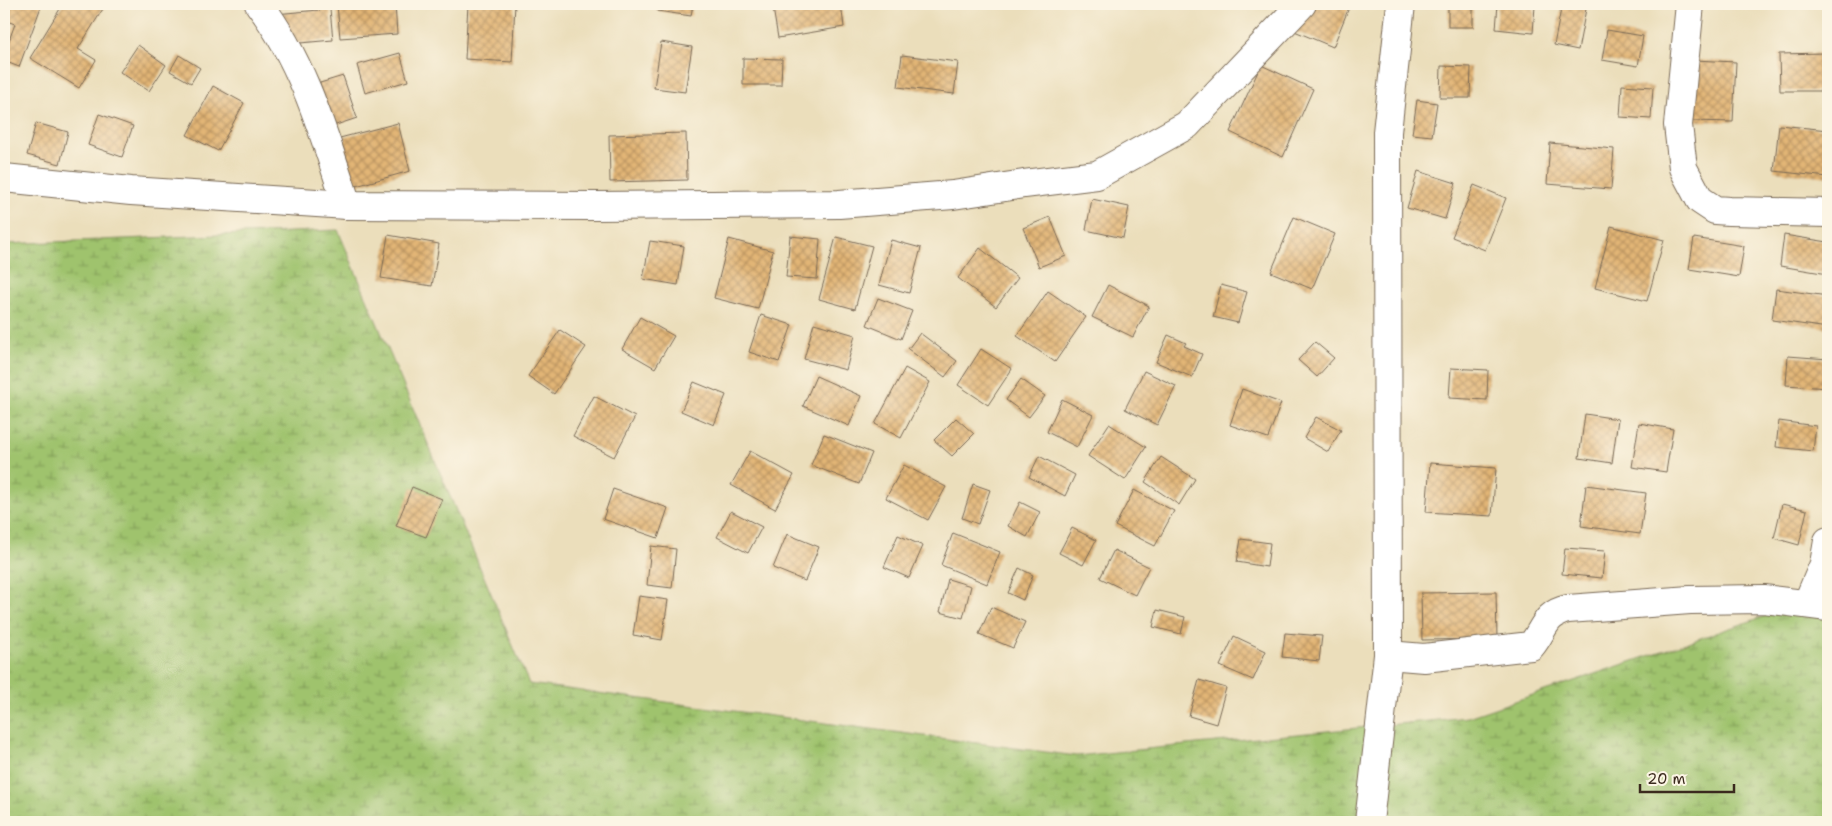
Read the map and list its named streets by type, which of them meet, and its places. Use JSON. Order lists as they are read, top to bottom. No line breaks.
{"scale_bar":"20 m"}
